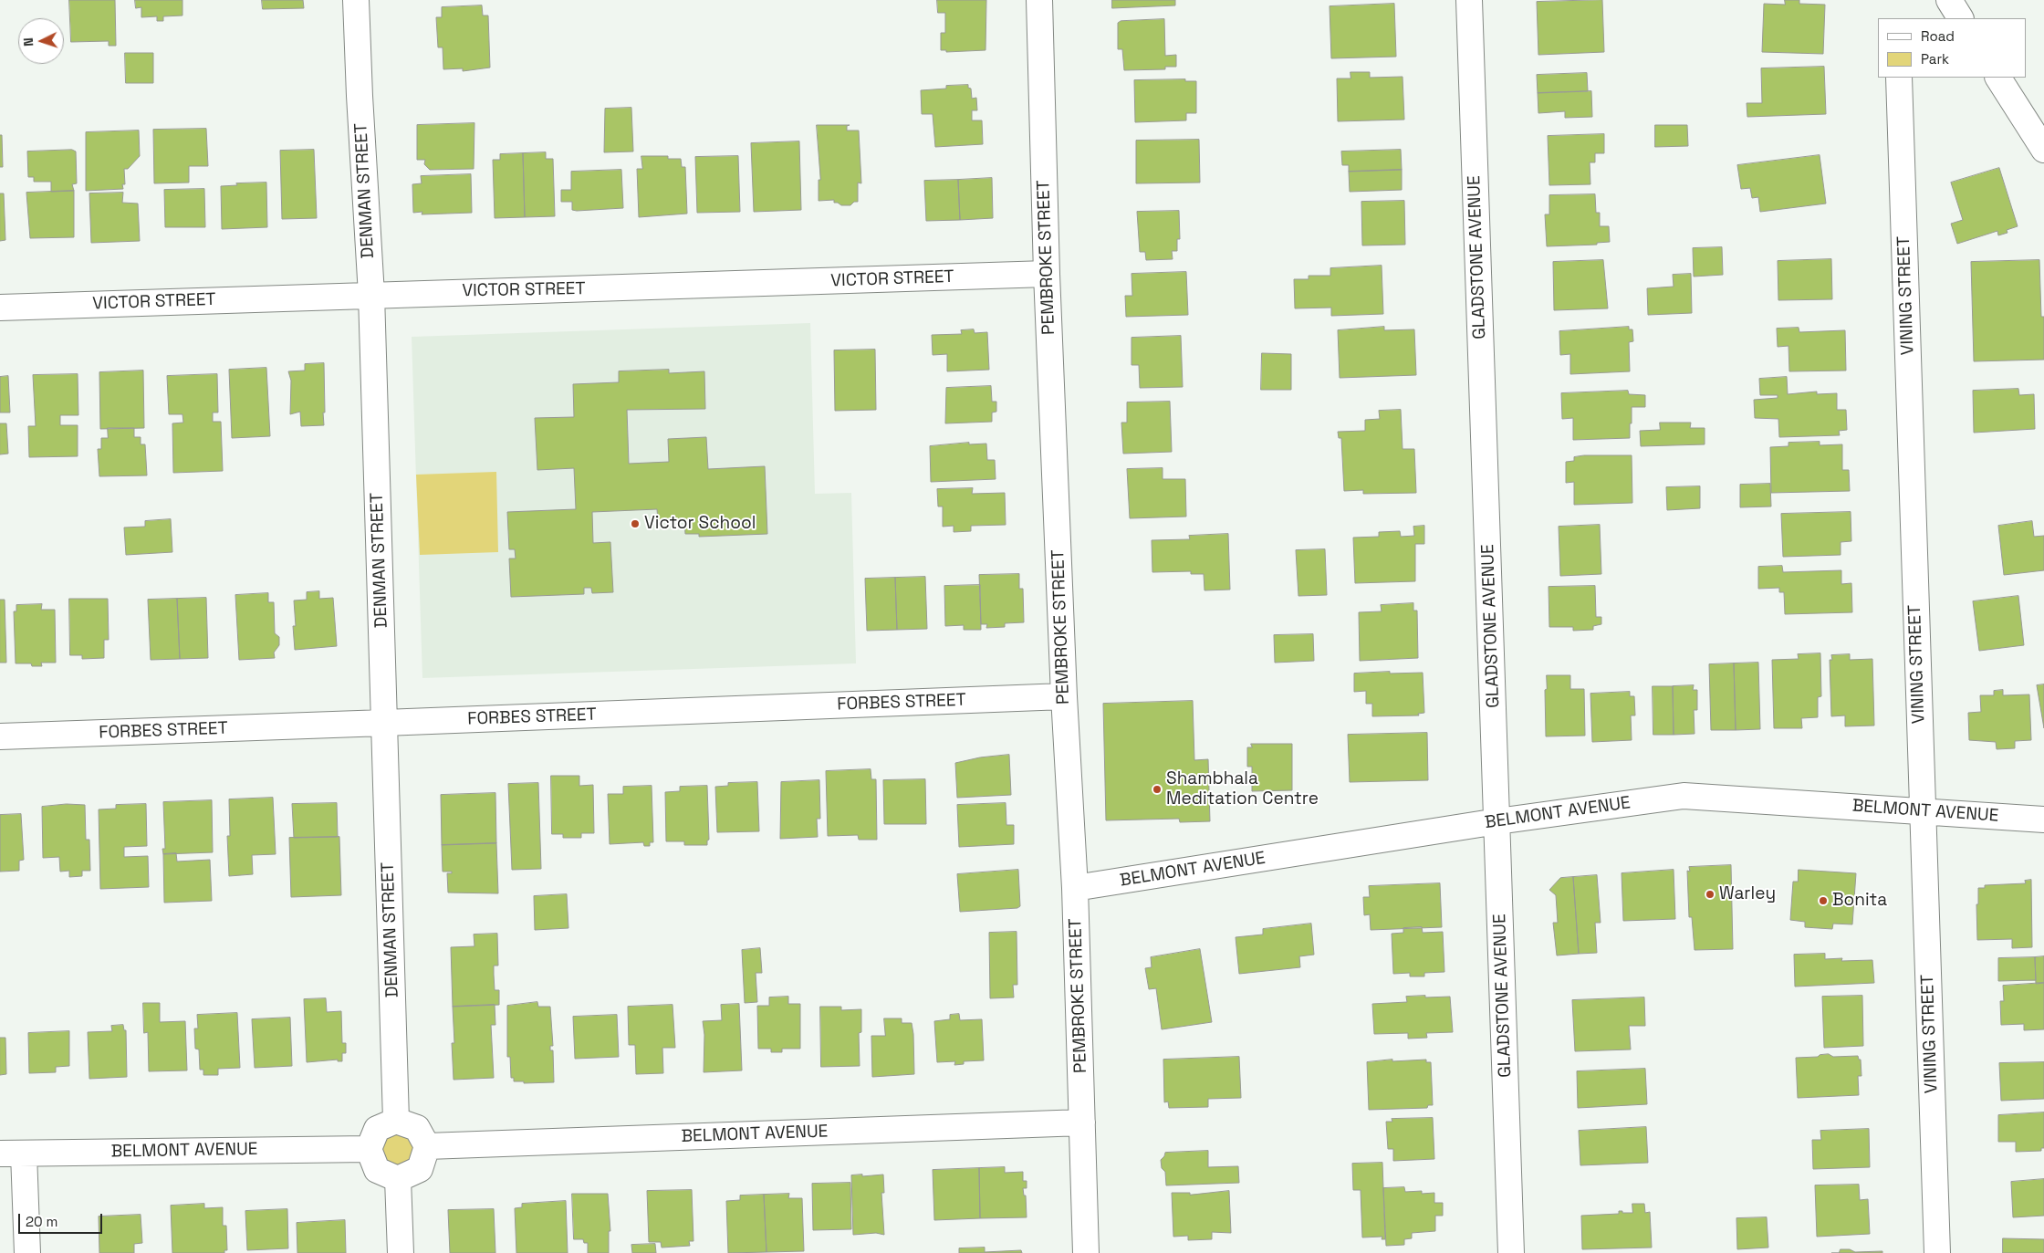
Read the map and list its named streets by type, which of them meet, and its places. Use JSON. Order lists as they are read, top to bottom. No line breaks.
{"streets":{"street":["DENMAN STREET","PEMBROKE STREET","GLADSTONE AVENUE","VICTOR STREET","VINING STREET","FORBES STREET","BELMONT AVENUE"]},"crossings":[["DENMAN STREET","VICTOR STREET"],["DENMAN STREET","FORBES STREET"],["DENMAN STREET","BELMONT AVENUE"],["PEMBROKE STREET","VICTOR STREET"],["PEMBROKE STREET","FORBES STREET"],["PEMBROKE STREET","BELMONT AVENUE"],["GLADSTONE AVENUE","BELMONT AVENUE"],["VINING STREET","BELMONT AVENUE"]],"places":["Victor School","Shambhala Meditation Centre","Warley","Bonita"],"legend":["Road","Park"],"scale_bar":"20 m","north":"left"}
